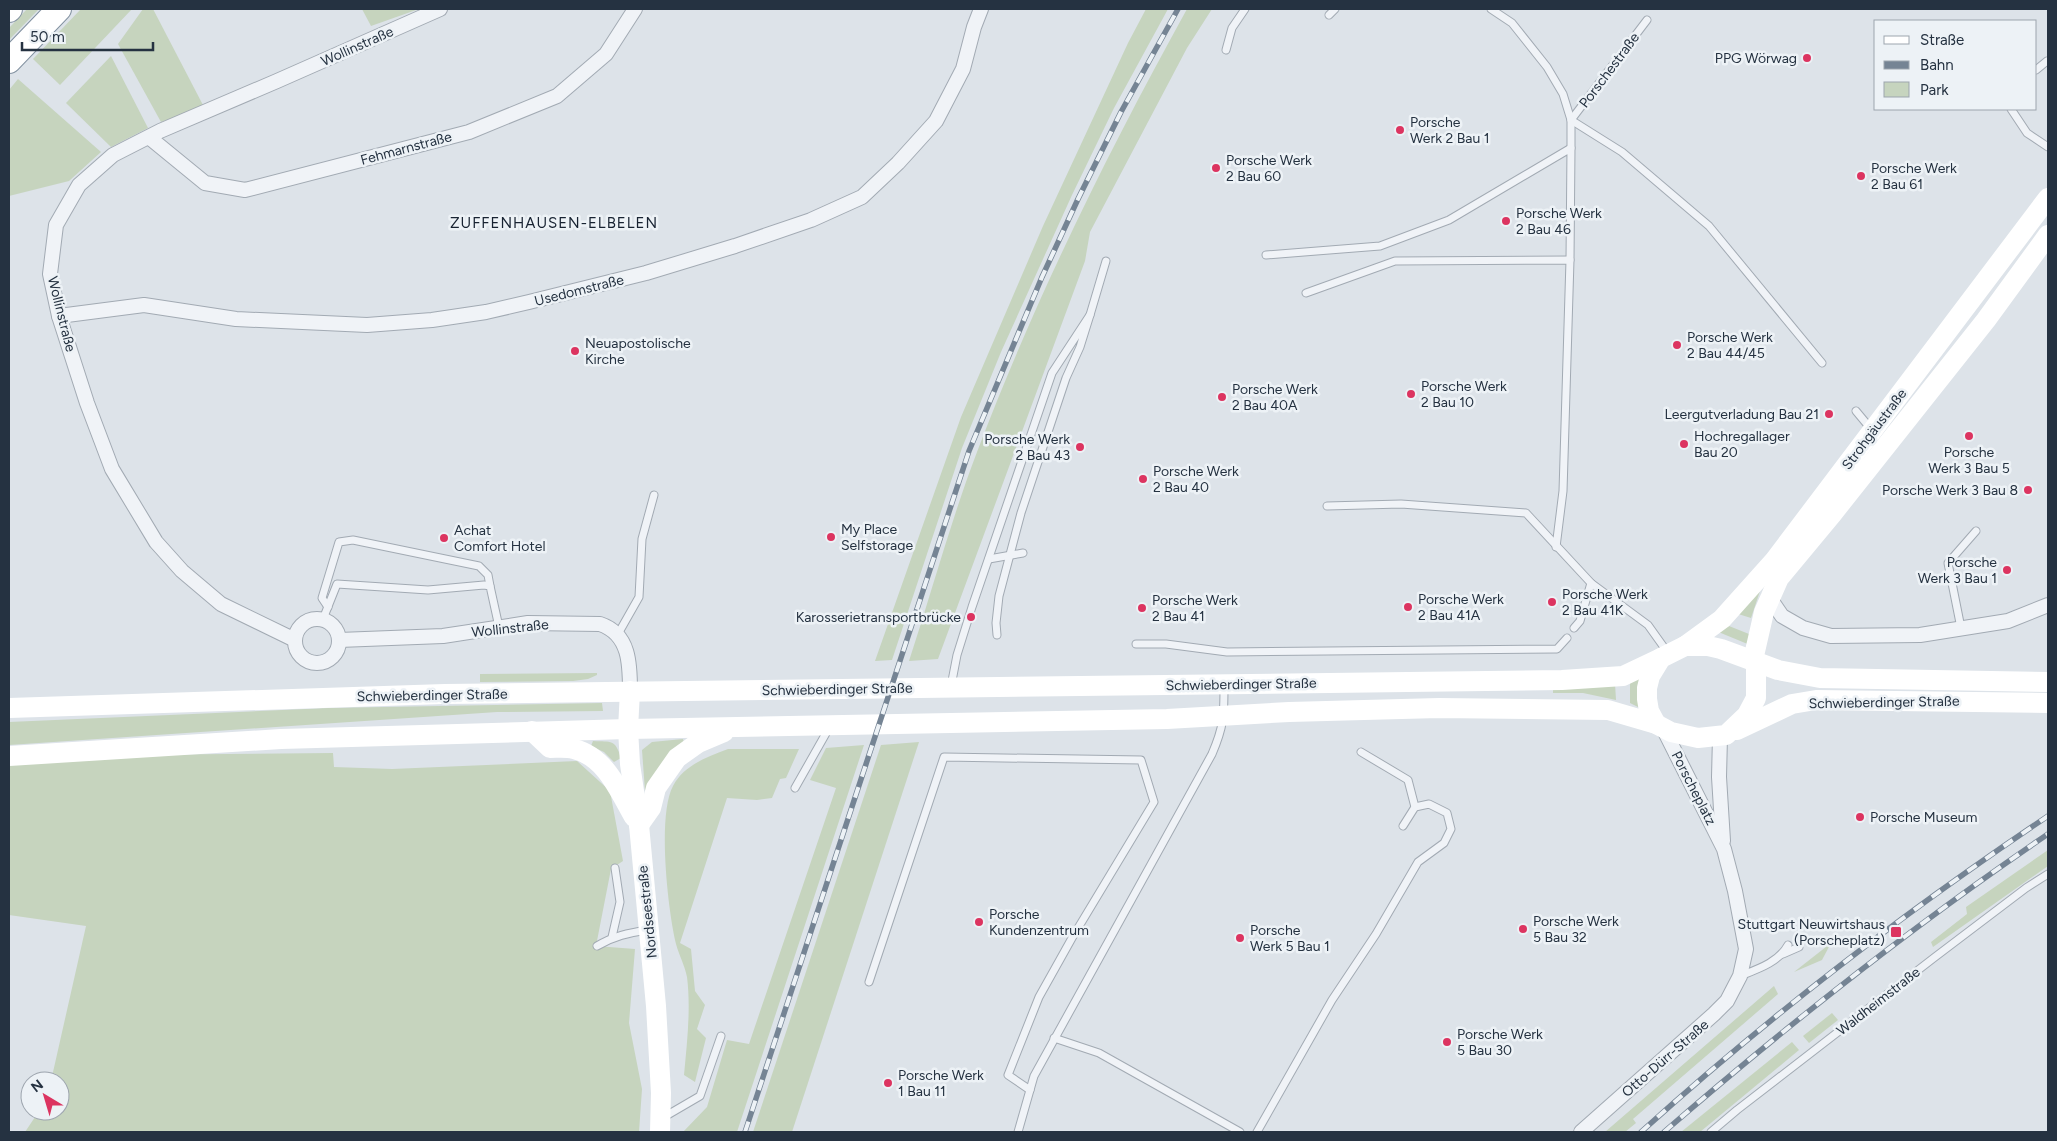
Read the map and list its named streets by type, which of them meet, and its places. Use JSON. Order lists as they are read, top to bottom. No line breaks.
{"streets":{"main road":["Strohgäustraße","Schwieberdinger Straße","Porscheplatz","Nordseestraße"],"street":["Wollinstraße","Fehmarnstraße","Usedomstraße","Otto-Dürr-Straße"],"lane":["Porschestraße","Waldheimstraße"]},"crossings":[["Wollinstraße","Fehmarnstraße"],["Wollinstraße","Usedomstraße"],["Strohgäustraße","Schwieberdinger Straße"],["Strohgäustraße","Porscheplatz"],["Schwieberdinger Straße","Porscheplatz"],["Schwieberdinger Straße","Nordseestraße"],["Porscheplatz","Otto-Dürr-Straße"]],"districts":["ZUFFENHAUSEN-ELBELEN"],"places":{"other":["PPG Wörwag","Porsche Werk 2 Bau 1","Porsche Werk 2 Bau 60","Porsche Werk 2 Bau 61","Porsche Werk 2 Bau 46","Porsche Werk 2 Bau 44/45","Neuapostolische Kirche","Porsche Werk 2 Bau 10","Porsche Werk 2 Bau 40A","Leergutverladung Bau 21","Porsche Werk 3 Bau 5","Hochregallager Bau 20","Porsche Werk 2 Bau 43","Porsche Werk 2 Bau 40","Porsche Werk 3 Bau 8","My Place Selfstorage","Achat Comfort Hotel","Porsche Werk 3 Bau 1","Porsche Werk 2 Bau 41K","Porsche Werk 2 Bau 41A","Porsche Werk 2 Bau 41","Karosserietransportbrücke","Porsche Museum","Porsche Kundenzentrum","Porsche Werk 5 Bau 32","Porsche Werk 5 Bau 1","Porsche Werk 5 Bau 30","Porsche Werk 1 Bau 11"],"transit":["Stuttgart Neuwirtshaus (Porscheplatz)"]},"legend":["Straße","Bahn","Park"],"scale_bar":"50 m","north":"top left"}
